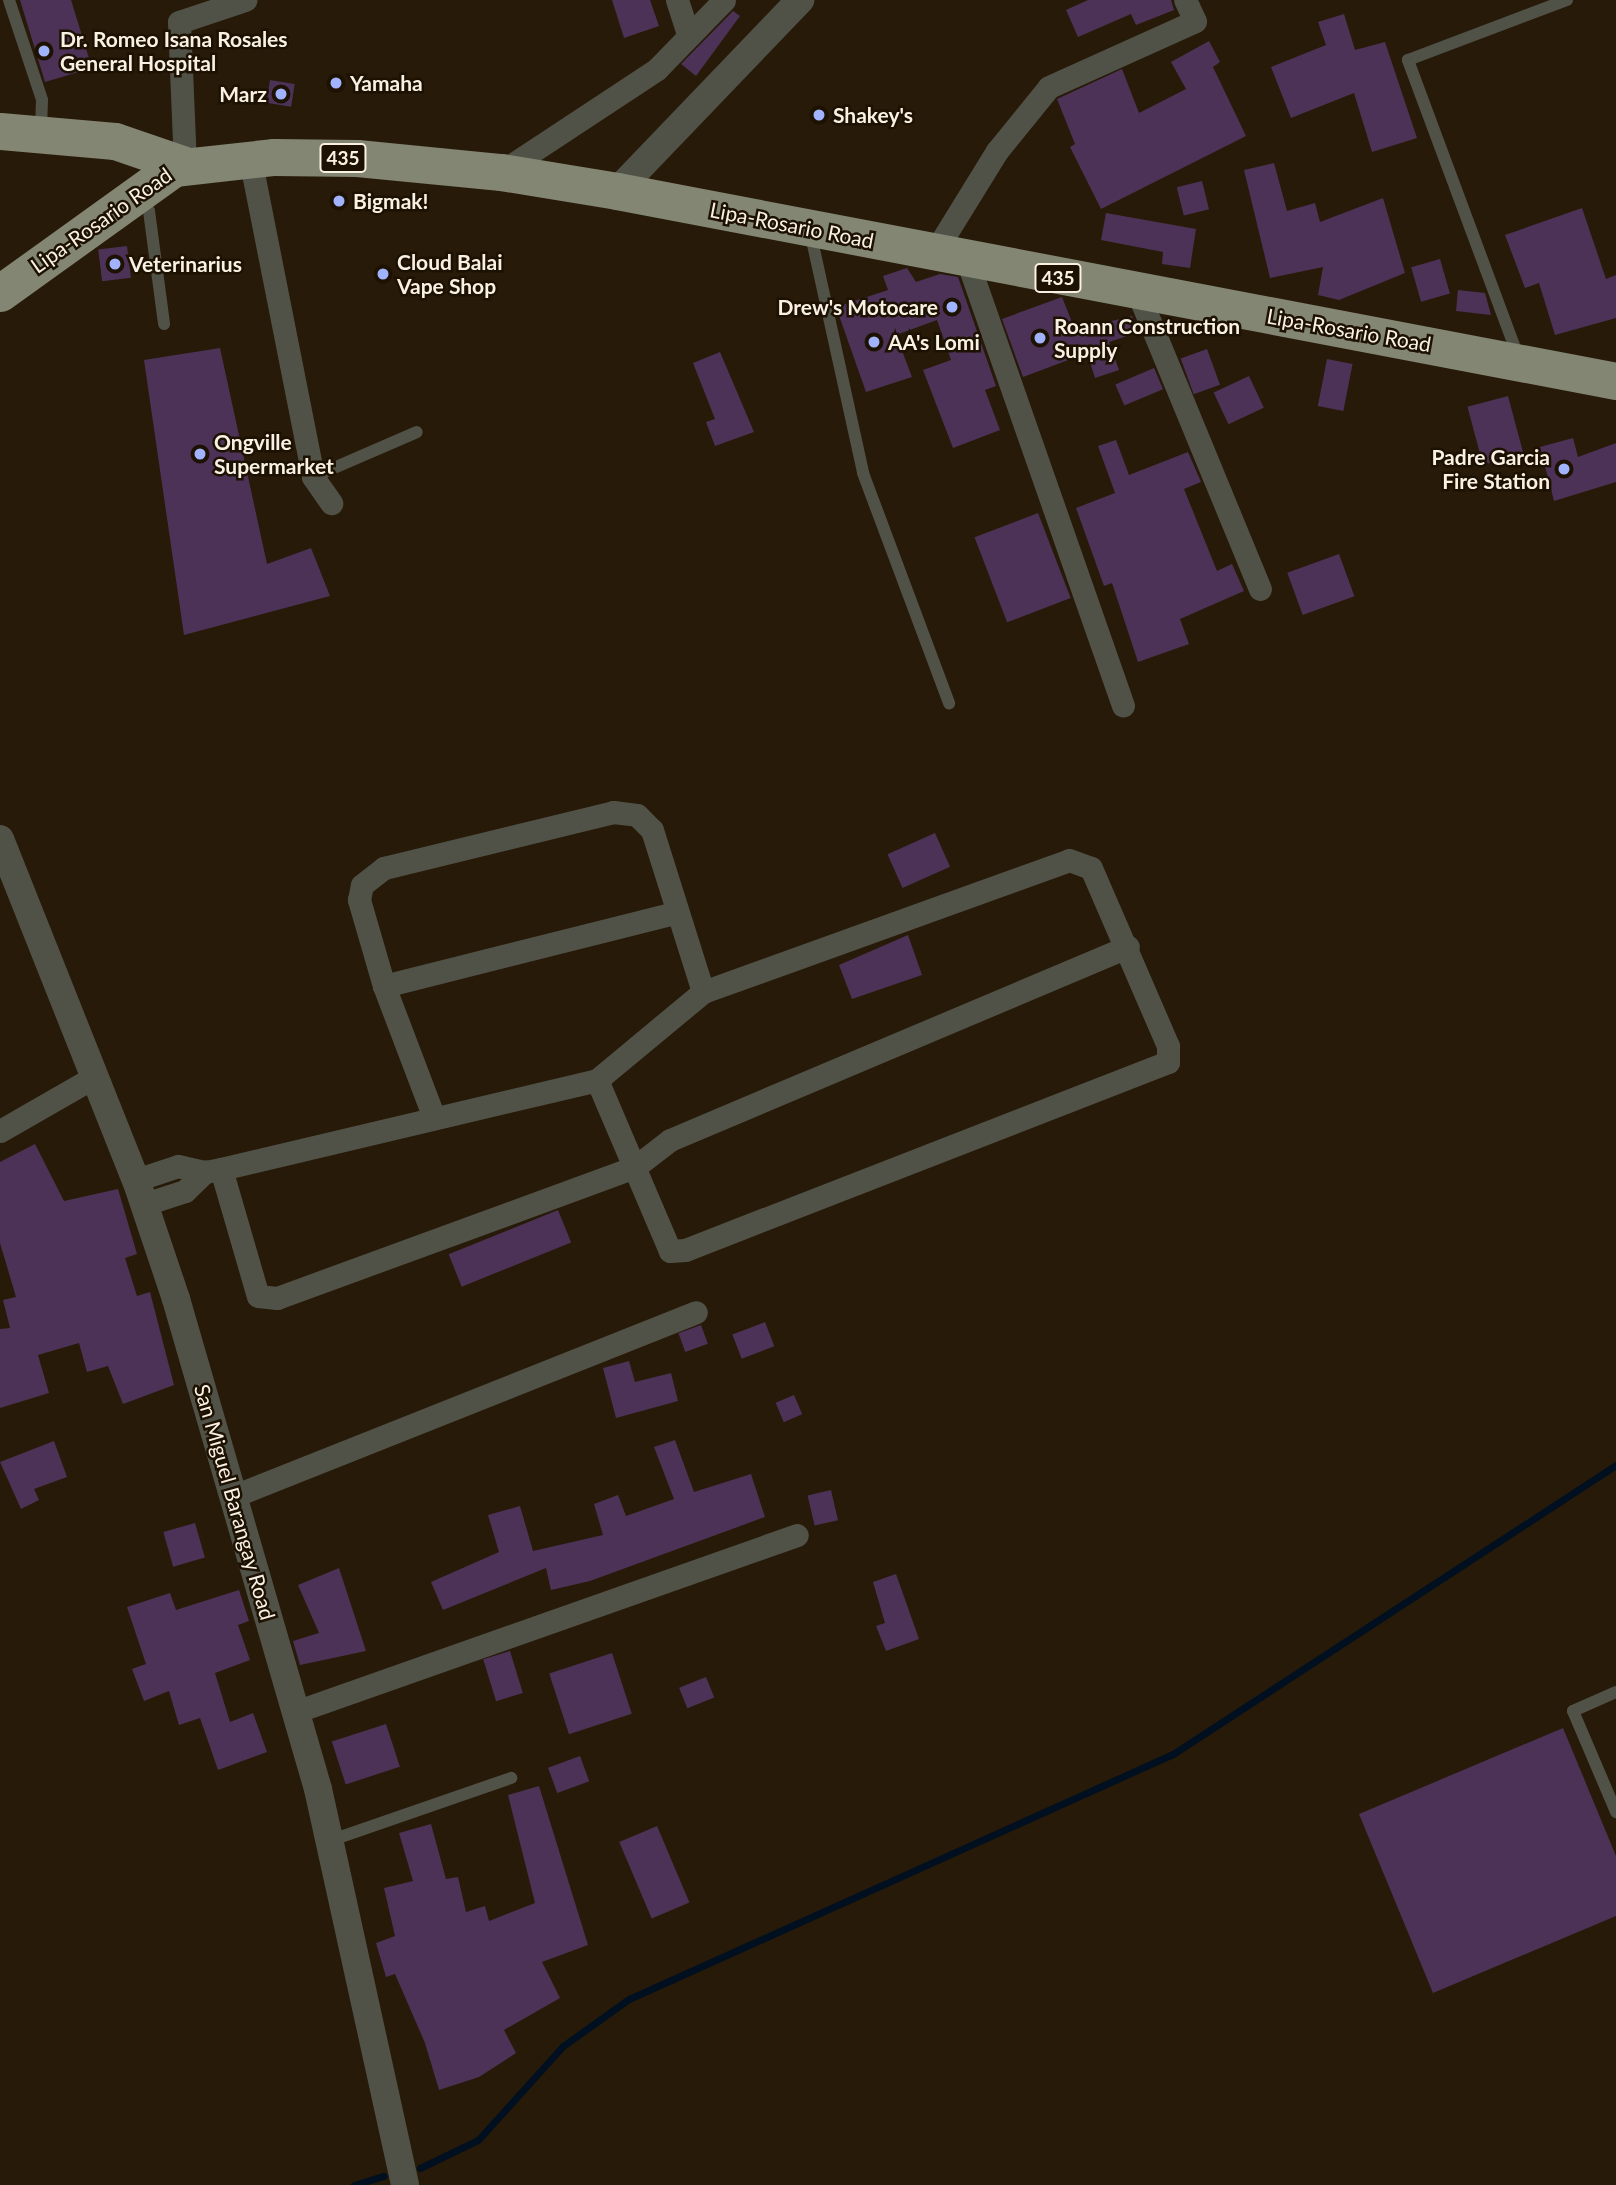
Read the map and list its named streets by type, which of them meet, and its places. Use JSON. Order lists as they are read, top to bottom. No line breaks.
{"streets":{"main road":["435","Lipa-Rosario Road"],"street":["San Miguel Barangay Road"]},"crossings":[["435","Lipa-Rosario Road"]],"places":["Dr. Romeo Isana Rosales General Hospital","Yamaha","Marz","Shakey's","Bigmak!","Veterinarius","Cloud Balai Vape Shop","Drew's Motocare","Roann Construction Supply","AA's Lomi","Ongville Supermarket","Padre Garcia Fire Station"]}
